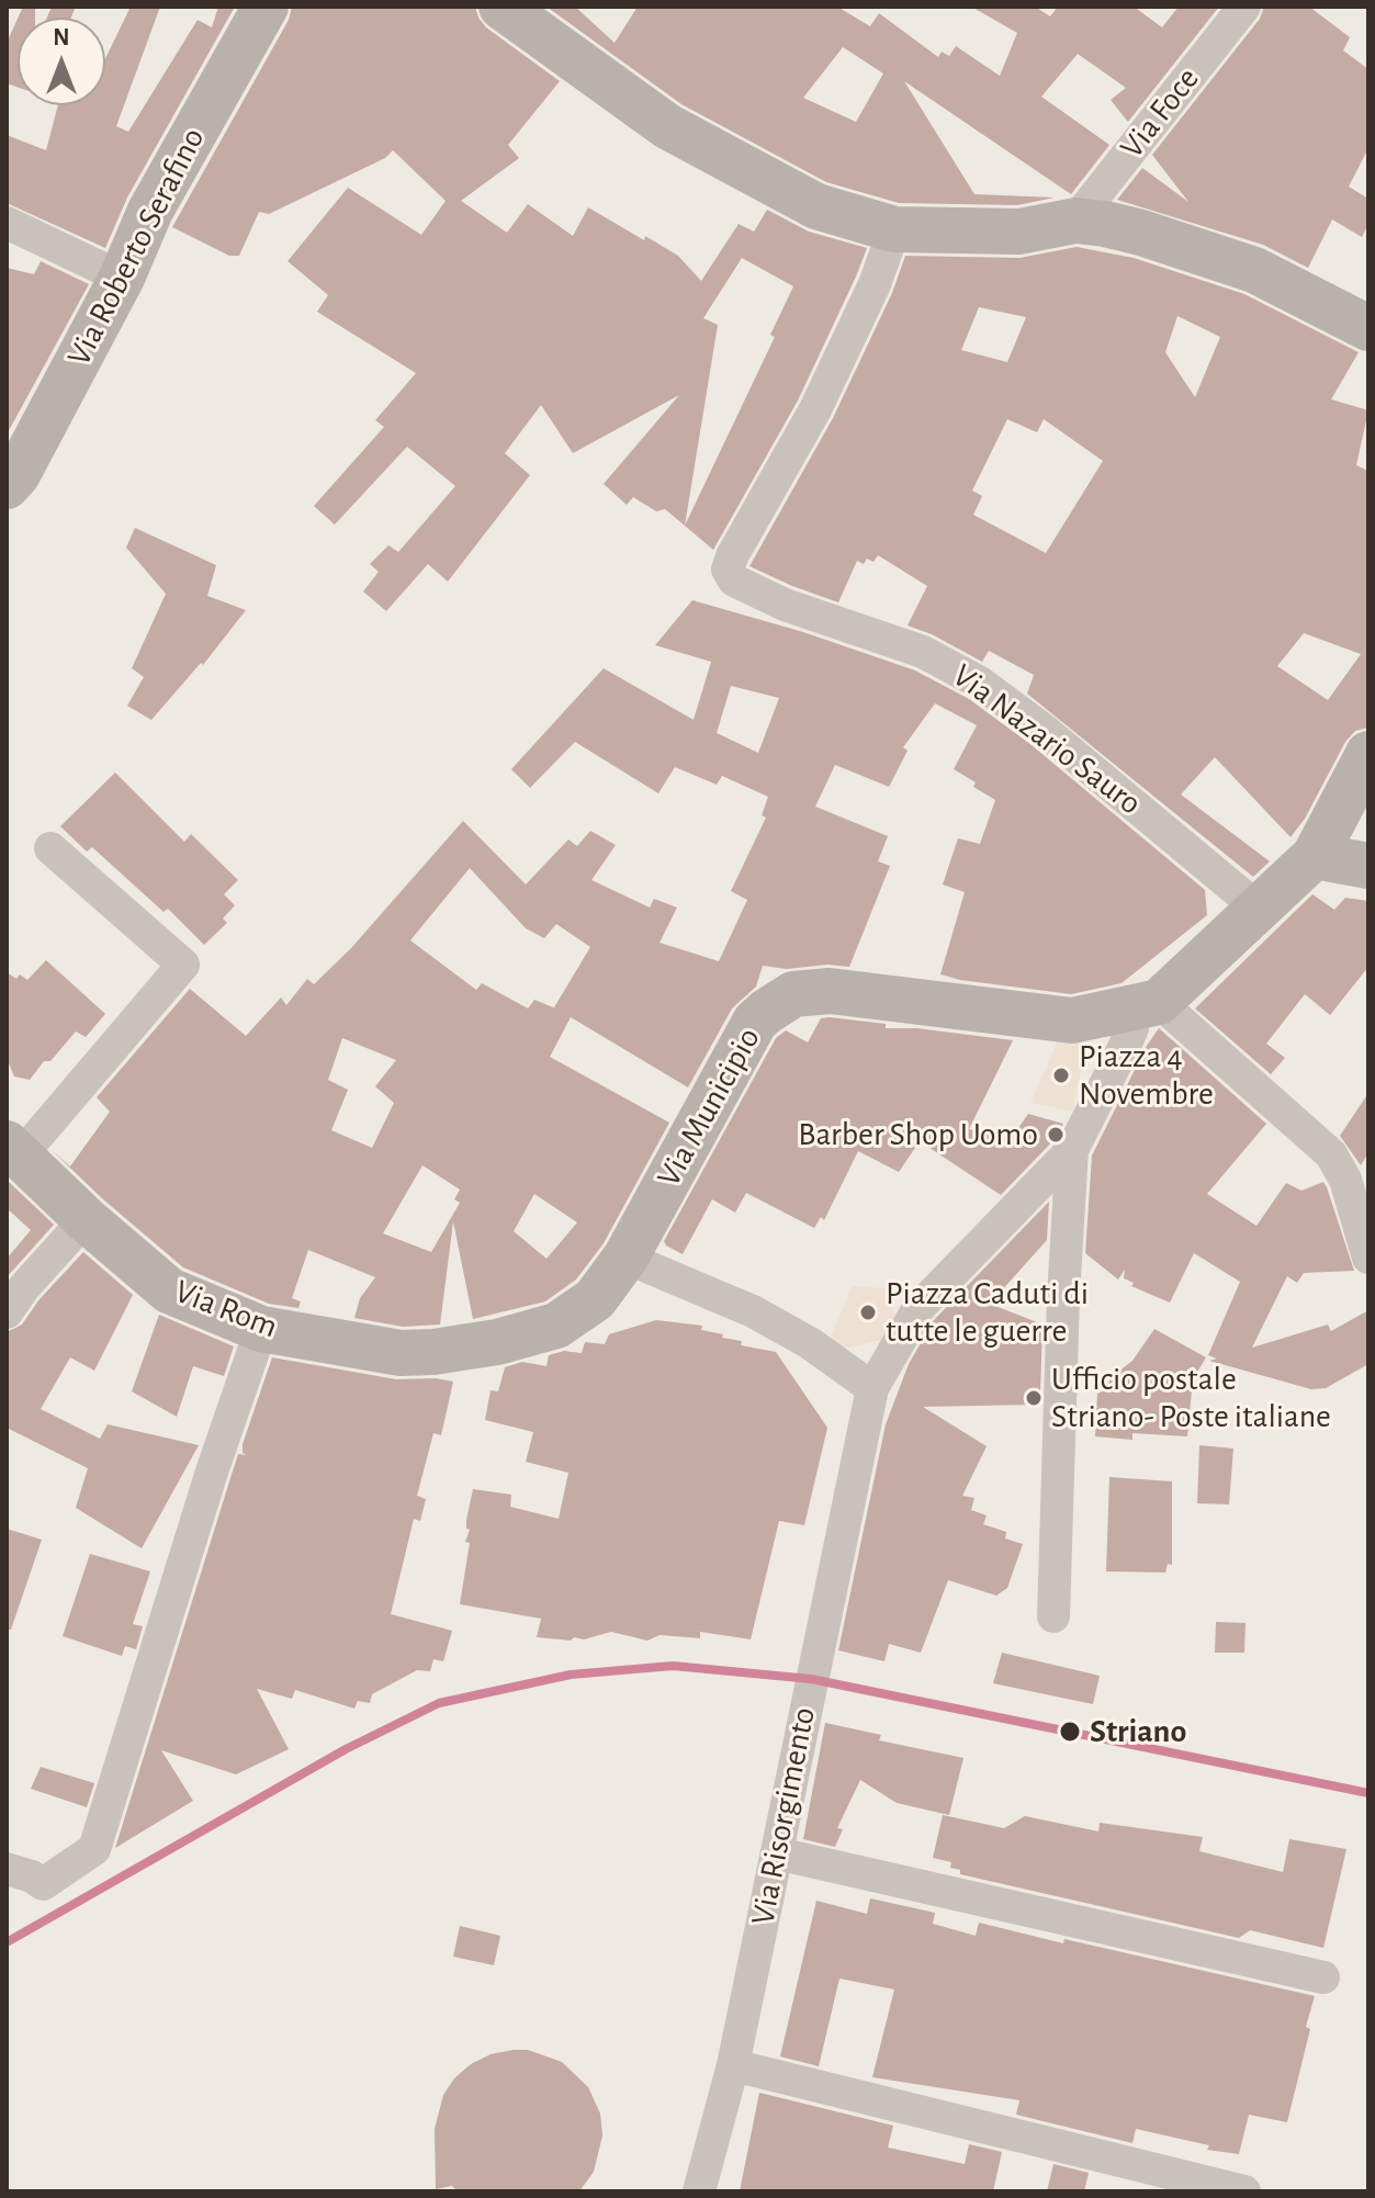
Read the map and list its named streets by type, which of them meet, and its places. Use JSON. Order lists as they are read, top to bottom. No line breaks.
{"streets":{"main road":["Via Roberto Serafino","Via Municipio","Via Rom"],"street":["Via Foce","Via Nazario Sauro","Via Risorgimento"]},"crossings":[["Via Municipio","Via Rom"],["Via Municipio","Via Risorgimento"]],"places":["Piazza 4 Novembre","Barber Shop Uomo","Piazza Caduti di tutte le guerre","Ufficio postale Striano- Poste italiane","Striano"],"north":"top"}
